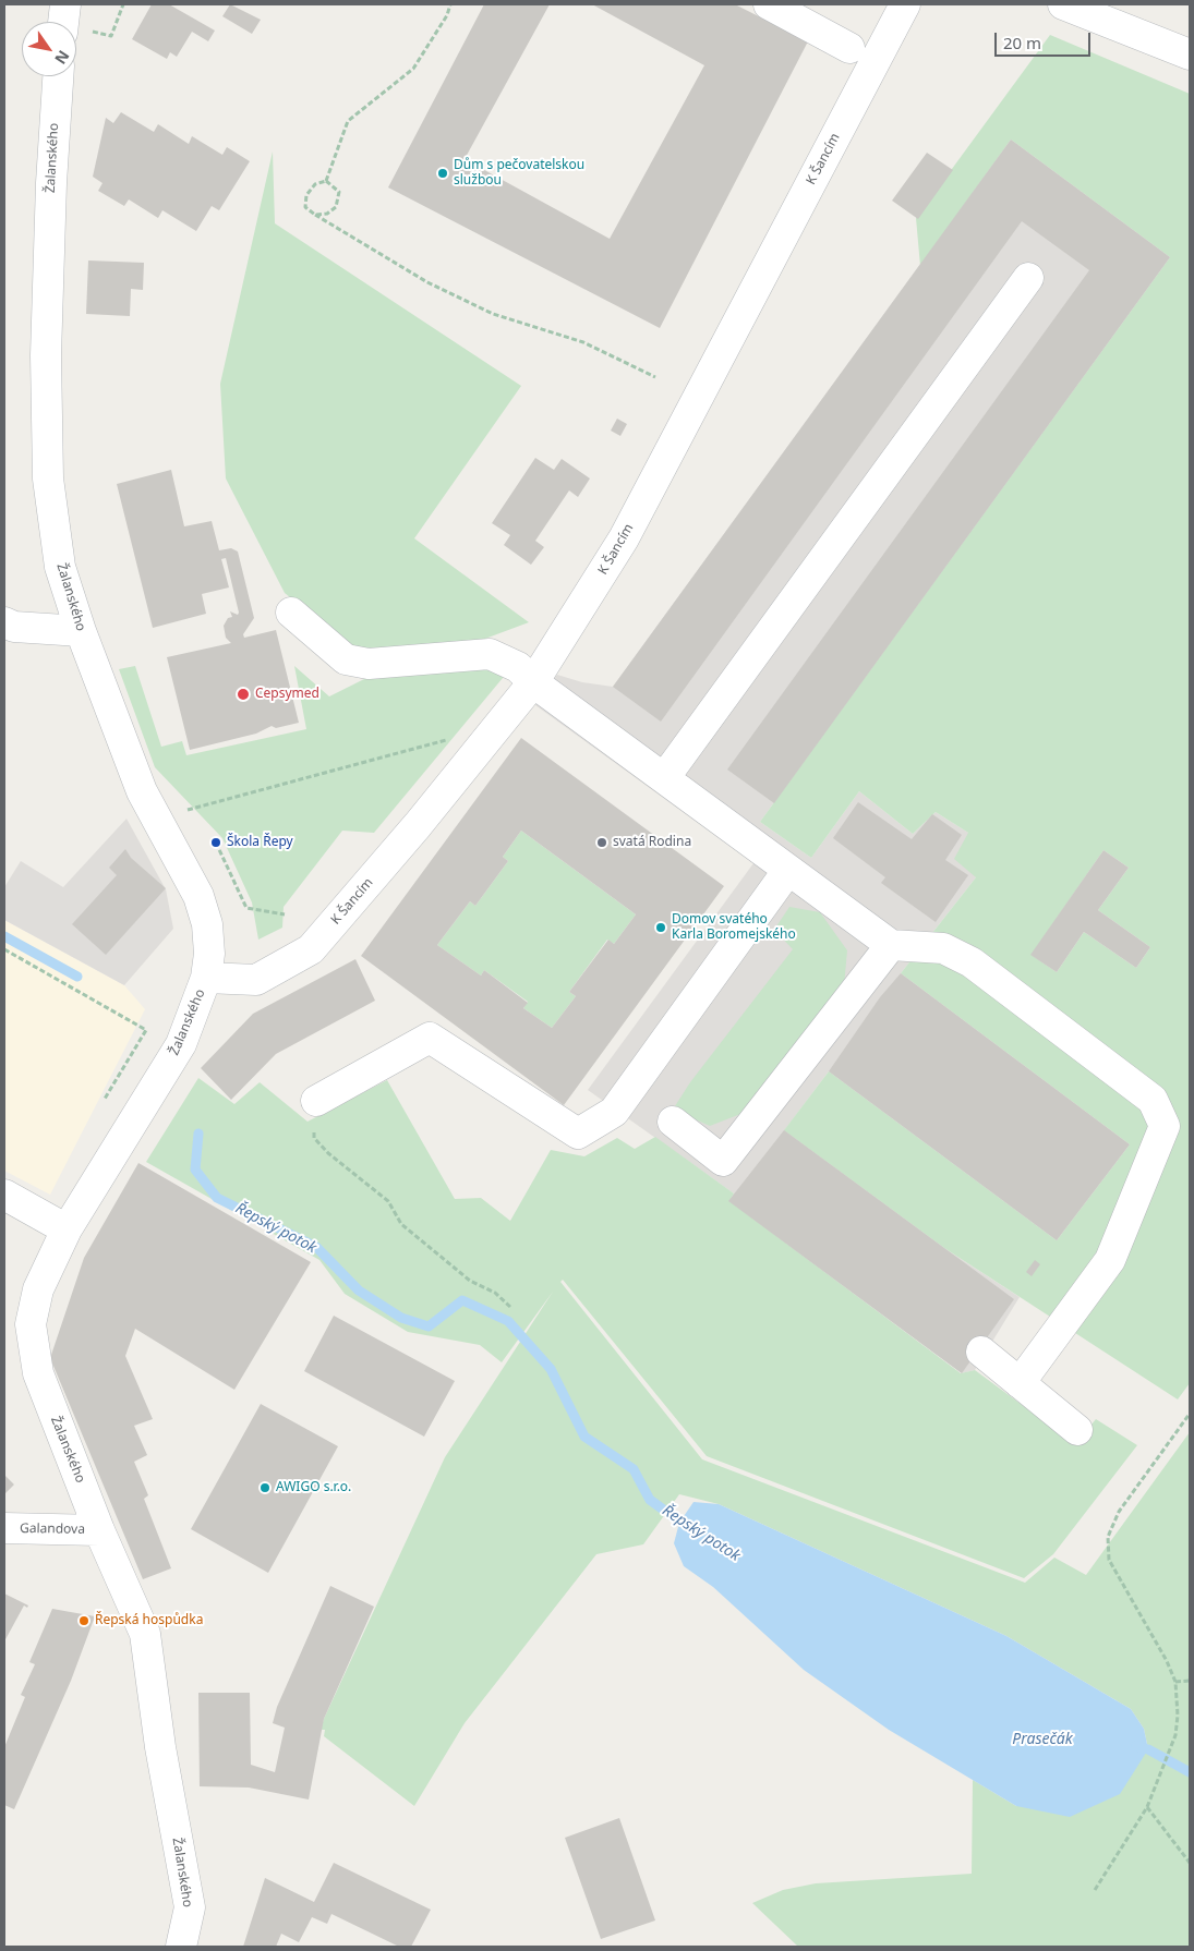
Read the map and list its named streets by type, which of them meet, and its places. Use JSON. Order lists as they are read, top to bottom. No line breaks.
{"streets":{"street":["Žalanského","K Šancím","Galandova"]},"crossings":[["Žalanského","K Šancím"],["Žalanského","Galandova"]],"water":["Řepský potok","Prasečák"],"places":["Dům s pečovatelskou službou","Cepsymed","Škola Řepy","svatá Rodina","Domov svatého Karla Boromejského","AWIGO s.r.o.","Řepská hospůdka"],"scale_bar":"20 m","north":"bottom right"}
